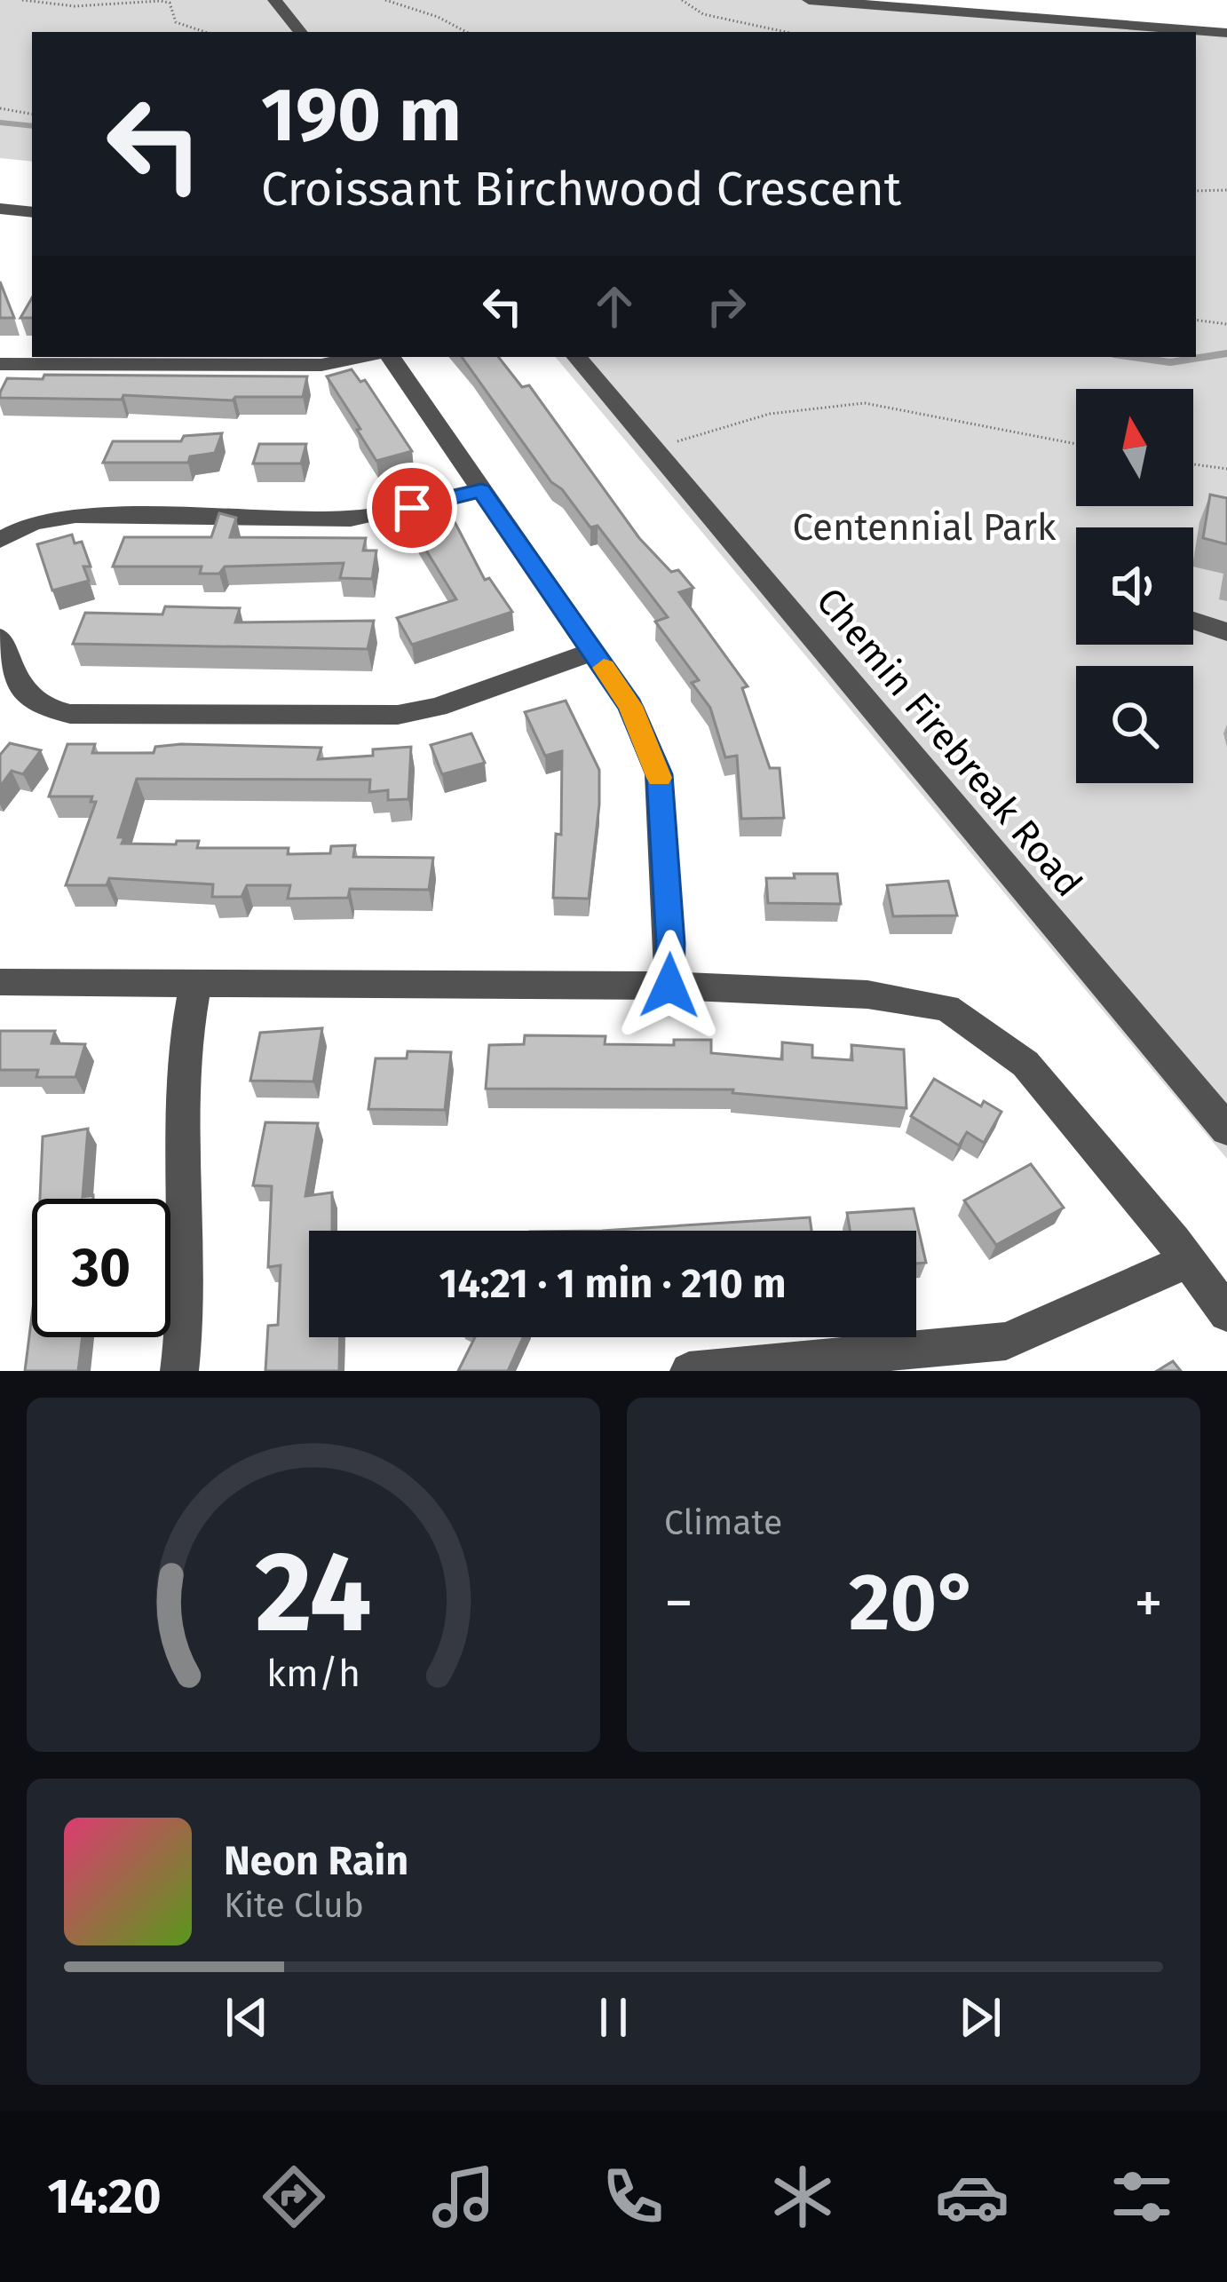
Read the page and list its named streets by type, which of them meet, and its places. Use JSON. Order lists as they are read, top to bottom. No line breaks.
{"streets":{"street":["Chemin Firebreak Road"]},"parks":["Centennial Park"],"north":"top","page":{"turn":["190 m","Croissant Birchwood Crescent"],"limit":"30","trip":"14:21 · 1 min · 210 m","tile":"Climate","heat":["−","20°","+"],"song":["Neon Rain","Kite Club"],"tabs":"14:20","gauge":["24","km/h"]}}
